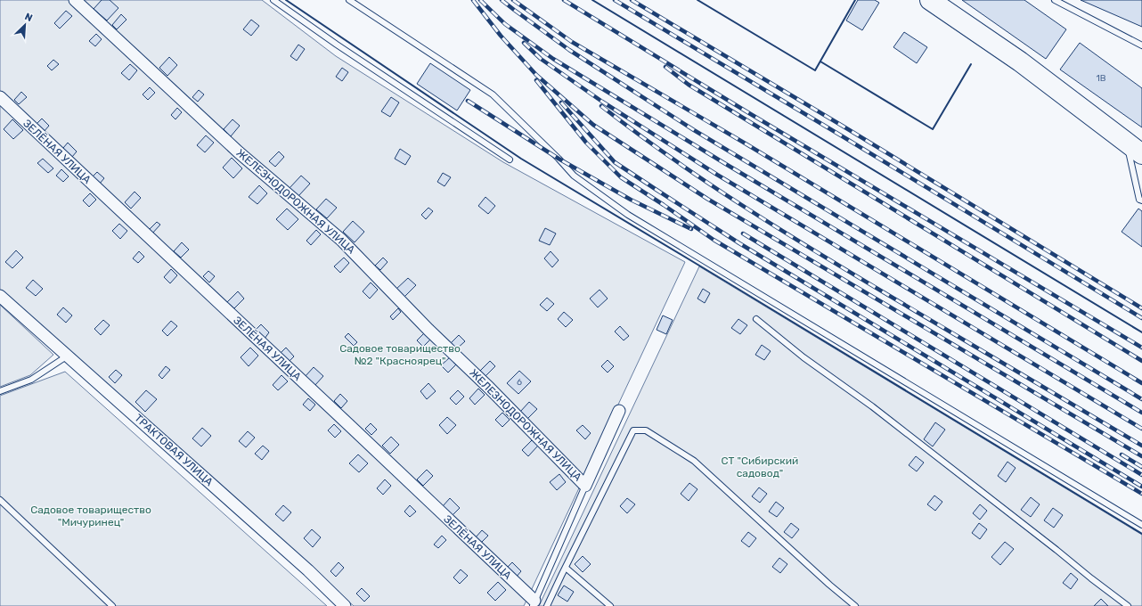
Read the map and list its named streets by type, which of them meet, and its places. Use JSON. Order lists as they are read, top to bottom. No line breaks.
{"streets":{"street":["ЗЕЛЁНАЯ УЛИЦА","ЖЕЛЕЗНОДОРОЖНАЯ УЛИЦА","ТРАКТОВАЯ УЛИЦА"]},"parks":["Садовое товарищество №2 \"Красноярец\"","СТ \"Сибирский садовод\"","Садовое товарищество \"Мичуринец\""],"house_numbers":["1В","6"],"north":"top right"}
